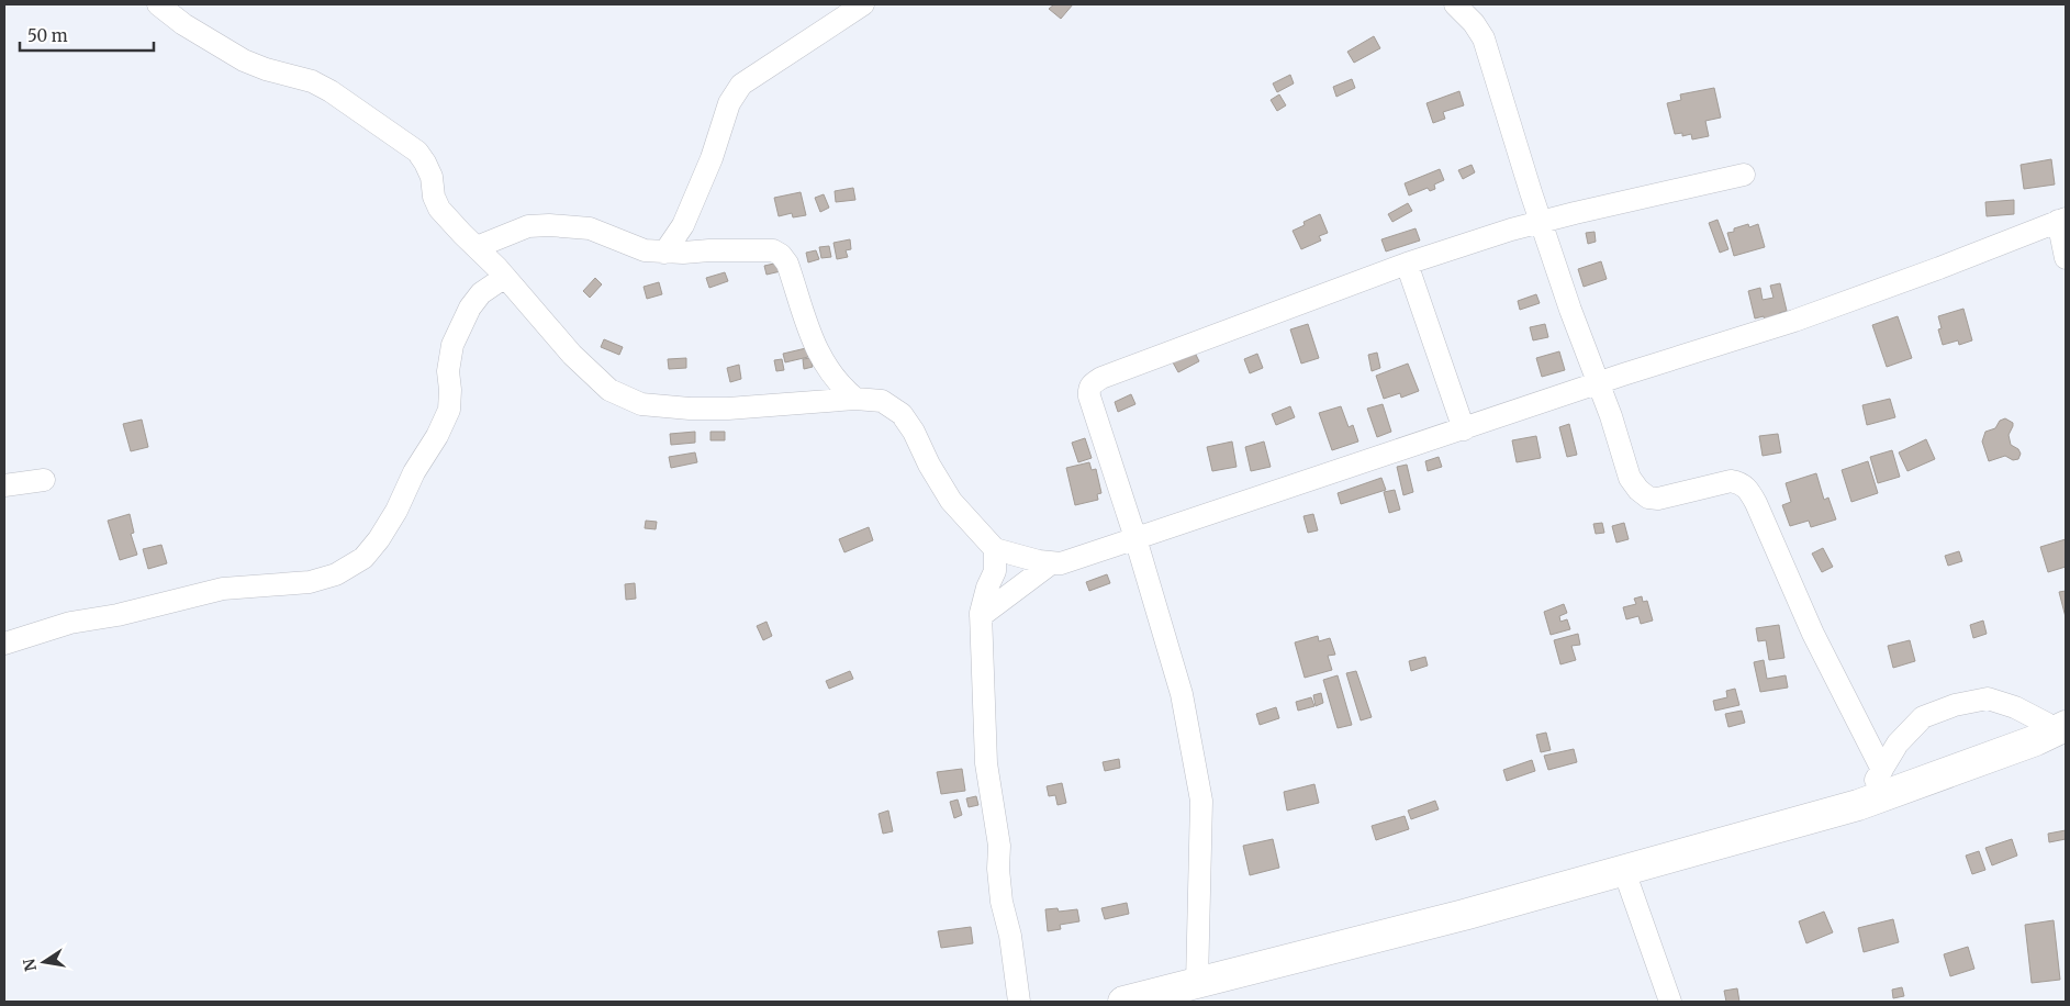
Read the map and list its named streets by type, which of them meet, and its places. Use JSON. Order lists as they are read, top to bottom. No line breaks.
{"scale_bar":"50 m","north":"left"}
